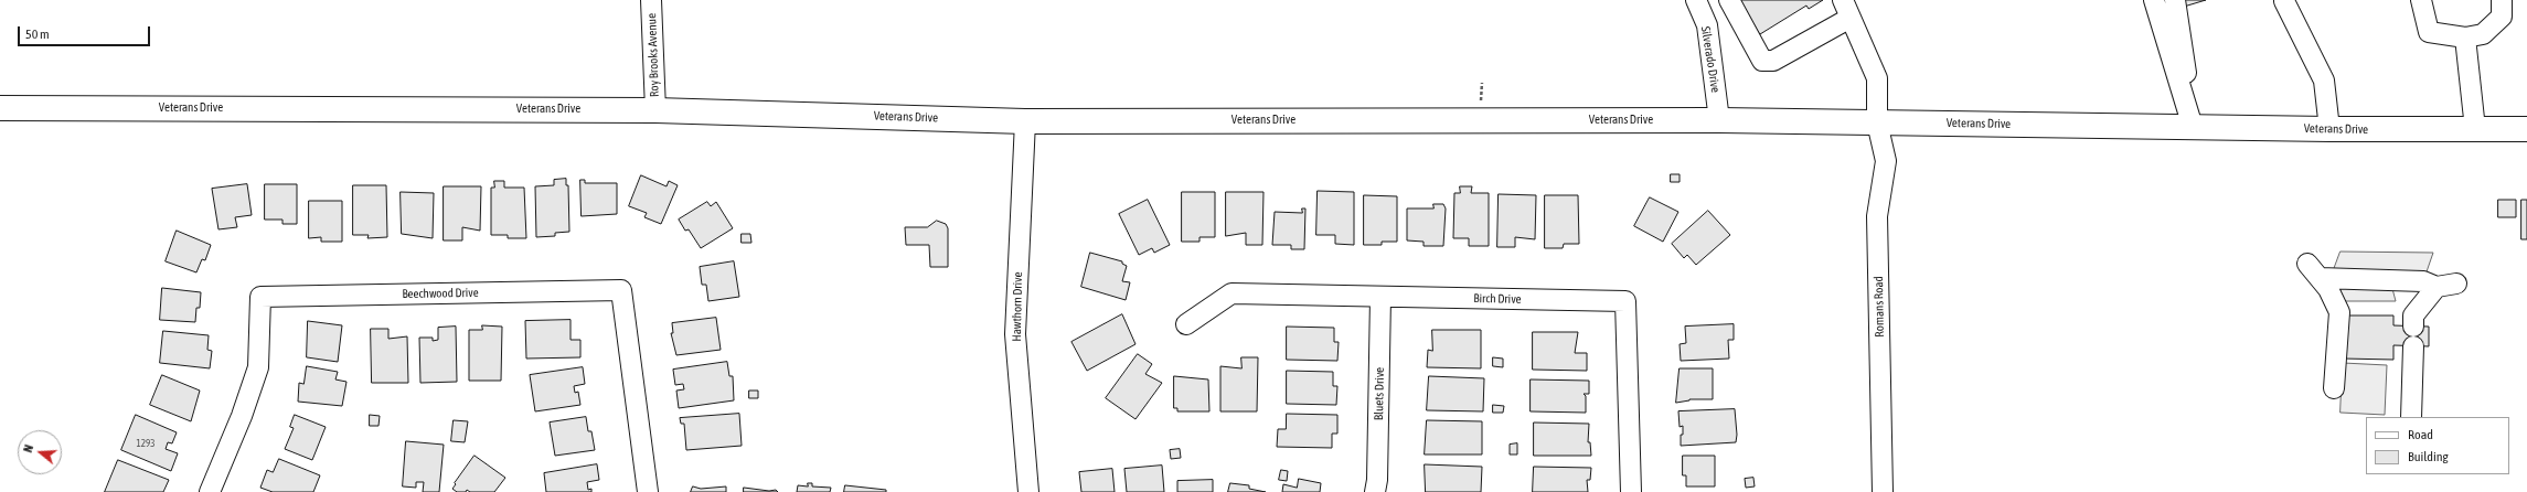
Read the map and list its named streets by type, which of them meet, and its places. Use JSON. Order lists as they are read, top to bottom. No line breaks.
{"streets":{"main road":["Veterans Drive"],"street":["Roy Brooks Avenue","Silverado Drive","Beechwood Drive","Birch Drive","Hawthorn Drive","Romans Road","Bluets Drive"]},"crossings":[["Roy Brooks Avenue","Veterans Drive"],["Silverado Drive","Veterans Drive"],["Veterans Drive","Hawthorn Drive"],["Veterans Drive","Romans Road"],["Birch Drive","Bluets Drive"]],"house_numbers":["1293"],"legend":["Road","Building"],"scale_bar":"50 m","north":"left"}
